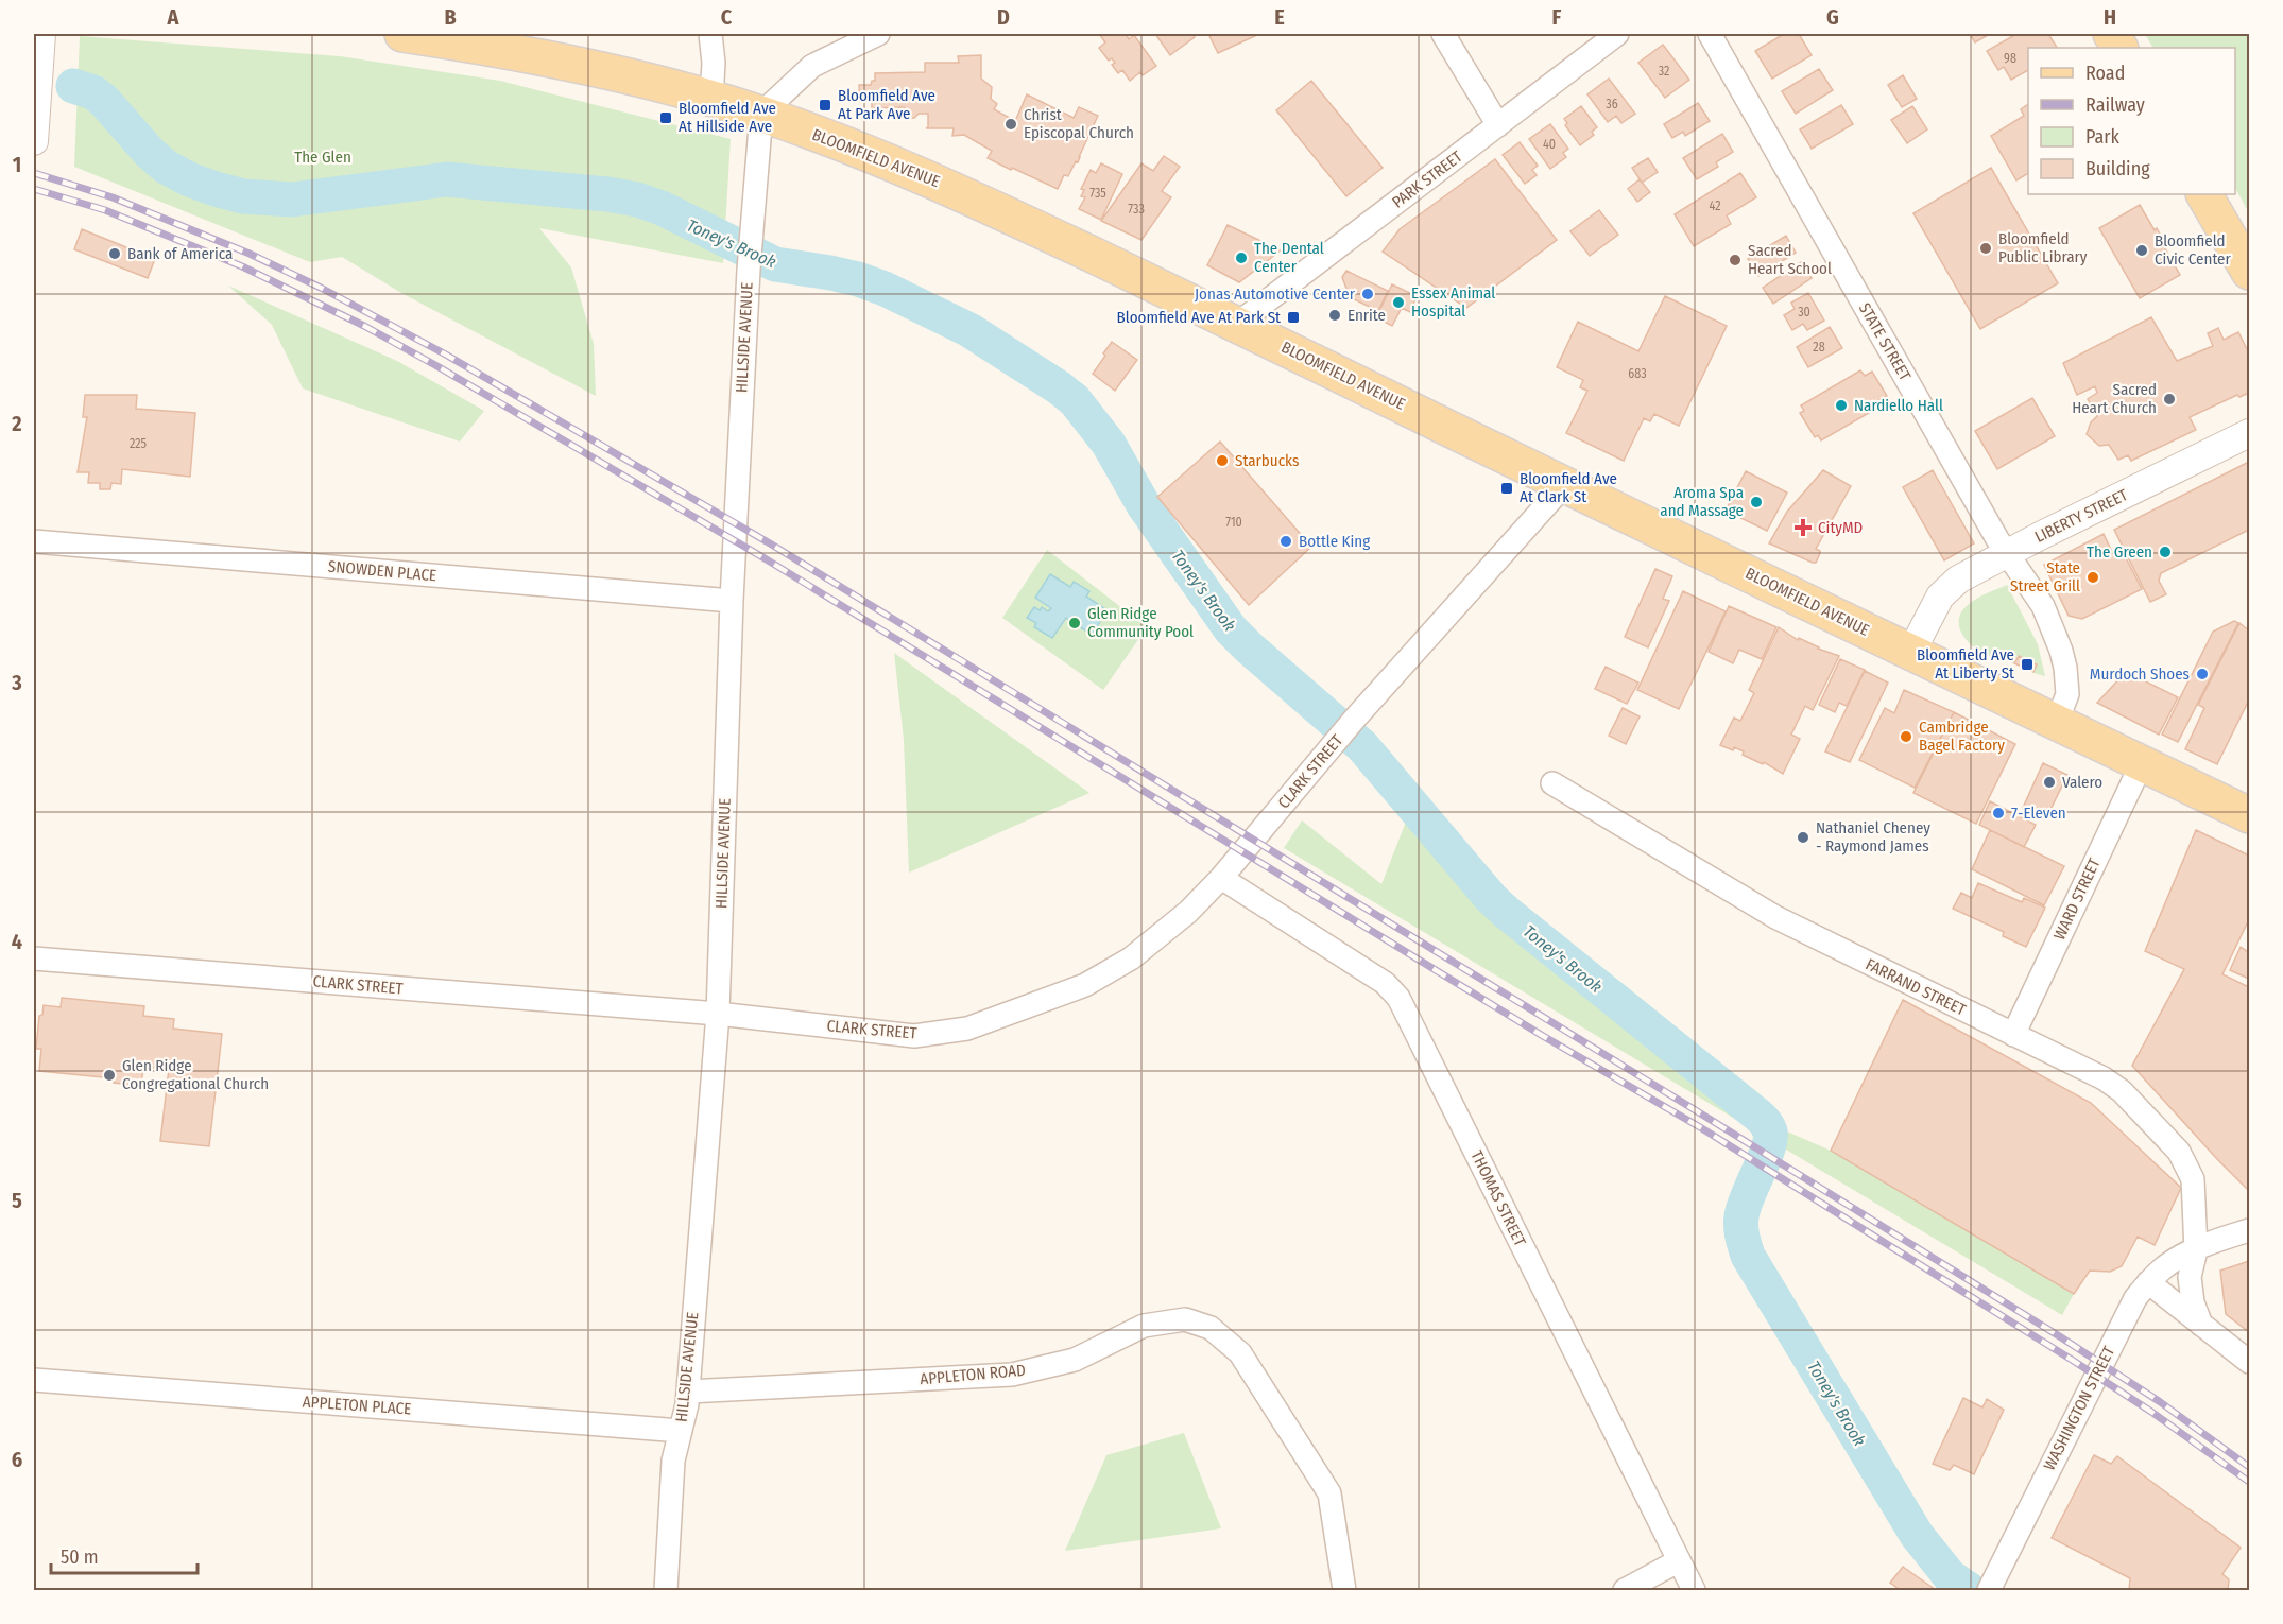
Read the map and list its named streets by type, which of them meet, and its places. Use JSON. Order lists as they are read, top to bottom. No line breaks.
{"streets":{"main road":["BLOOMFIELD AVENUE"],"street":["PARK STREET","HILLSIDE AVENUE","STATE STREET","LIBERTY STREET","SNOWDEN PLACE","CLARK STREET","WARD STREET","FARRAND STREET","THOMAS STREET","APPLETON ROAD","APPLETON PLACE","WASHINGTON STREET"]},"crossings":[["BLOOMFIELD AVENUE","PARK STREET"],["BLOOMFIELD AVENUE","HILLSIDE AVENUE"],["BLOOMFIELD AVENUE","STATE STREET"],["BLOOMFIELD AVENUE","LIBERTY STREET"],["BLOOMFIELD AVENUE","CLARK STREET"],["BLOOMFIELD AVENUE","WARD STREET"],["HILLSIDE AVENUE","SNOWDEN PLACE"],["HILLSIDE AVENUE","CLARK STREET"],["HILLSIDE AVENUE","APPLETON ROAD"],["HILLSIDE AVENUE","APPLETON PLACE"],["STATE STREET","LIBERTY STREET"],["CLARK STREET","THOMAS STREET"],["WARD STREET","FARRAND STREET"],["FARRAND STREET","WASHINGTON STREET"]],"water":["Toney's Brook"],"parks":["The Glen"],"places":{"transit":["Bloomfield Ave At Park Ave","Bloomfield Ave At Hillside Ave","Bloomfield Ave At Park St","Bloomfield Ave At Clark St","Bloomfield Ave At Liberty St"],"other":["Christ Episcopal Church","Bloomfield Public Library","Bloomfield Civic Center","Bank of America","The Dental Center","Sacred Heart School","Jonas Automotive Center","Essex Animal Hospital","Enrite","Sacred Heart Church","Nardiello Hall","Starbucks","Aroma Spa and Massage","Bottle King","The Green","State Street Grill","Glen Ridge Community Pool","Murdoch Shoes","Cambridge Bagel Factory","Valero","7-Eleven","Nathaniel Cheney - Raymond James","Glen Ridge Congregational Church"],"health":["CityMD"]},"house_numbers":["98","32","36","40","735","42","733","30","28","683","225","710"],"legend":["Road","Railway","Park","Building"],"scale_bar":"50 m","grid":{"columns":["A","B","C","D","E","F","G","H"],"rows":["1","2","3","4","5","6"]}}
